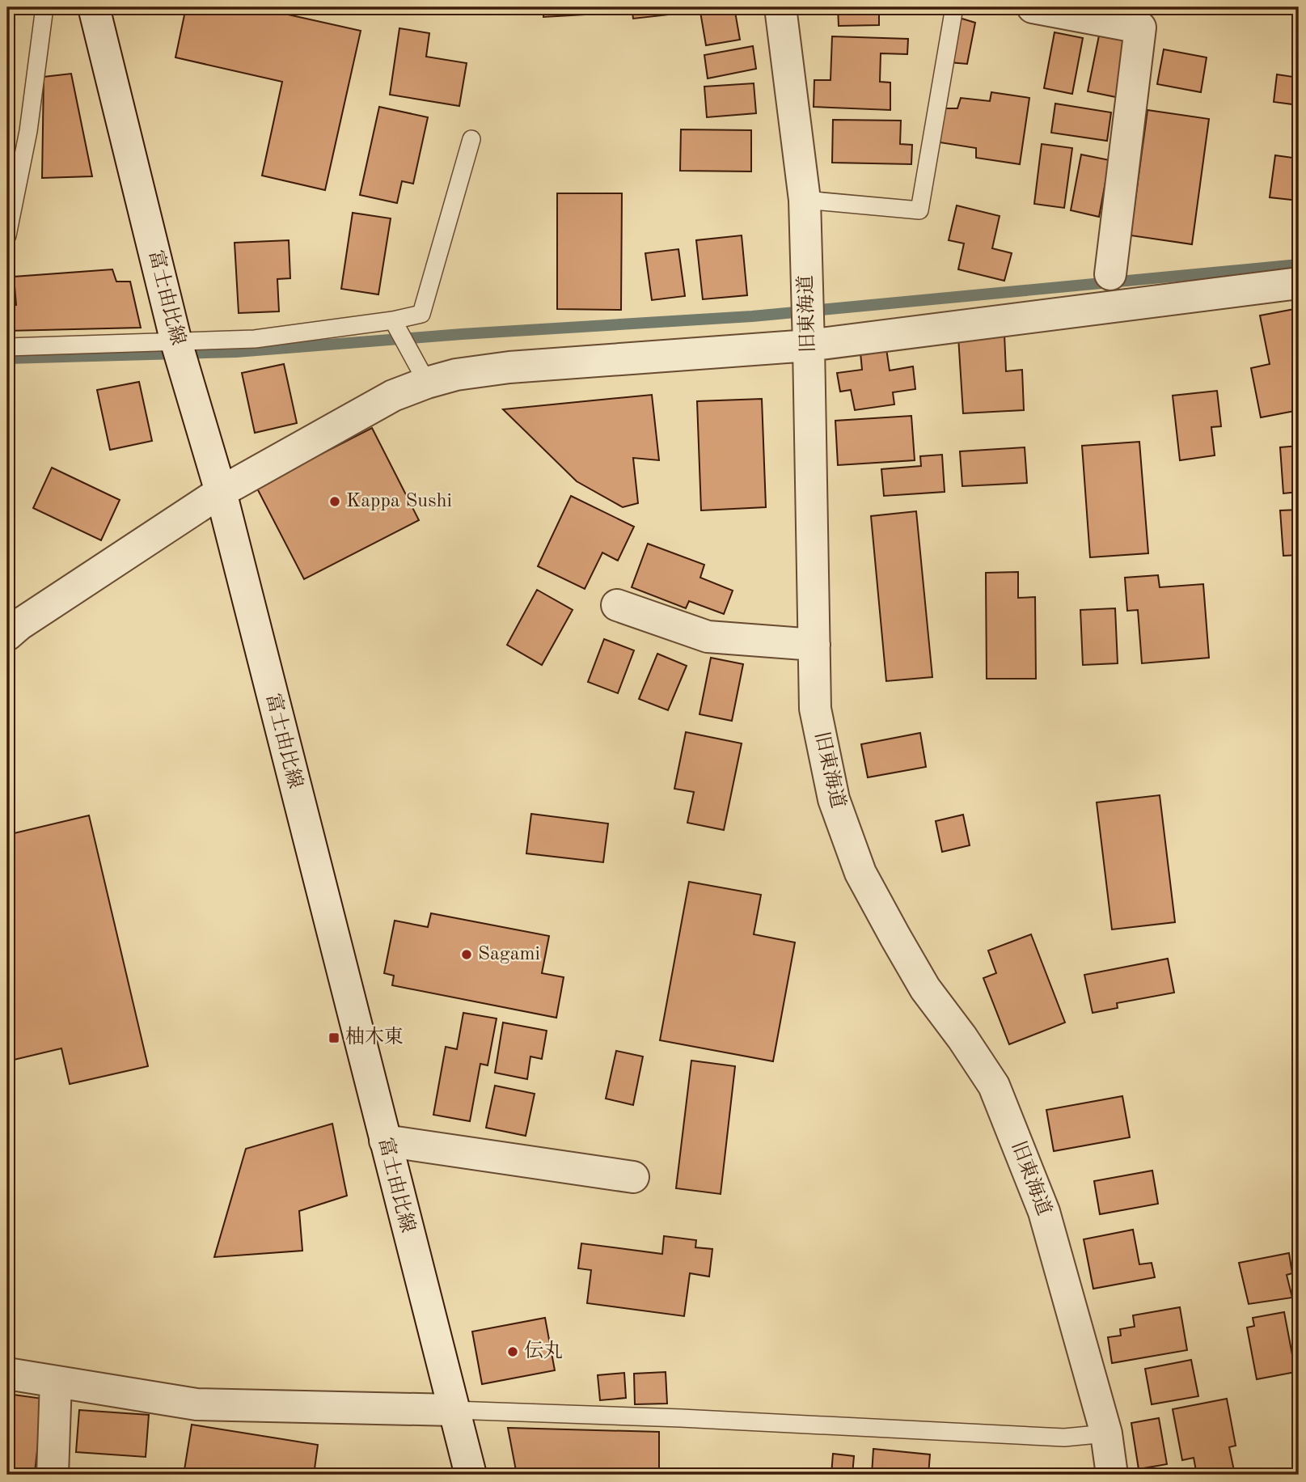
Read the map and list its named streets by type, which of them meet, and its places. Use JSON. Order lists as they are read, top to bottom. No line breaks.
{"streets":{"street":["富士由比線","旧東海道"]},"places":{"other":["Kappa Sushi","Sagami","伝丸"],"transit":["柚木東"]}}
